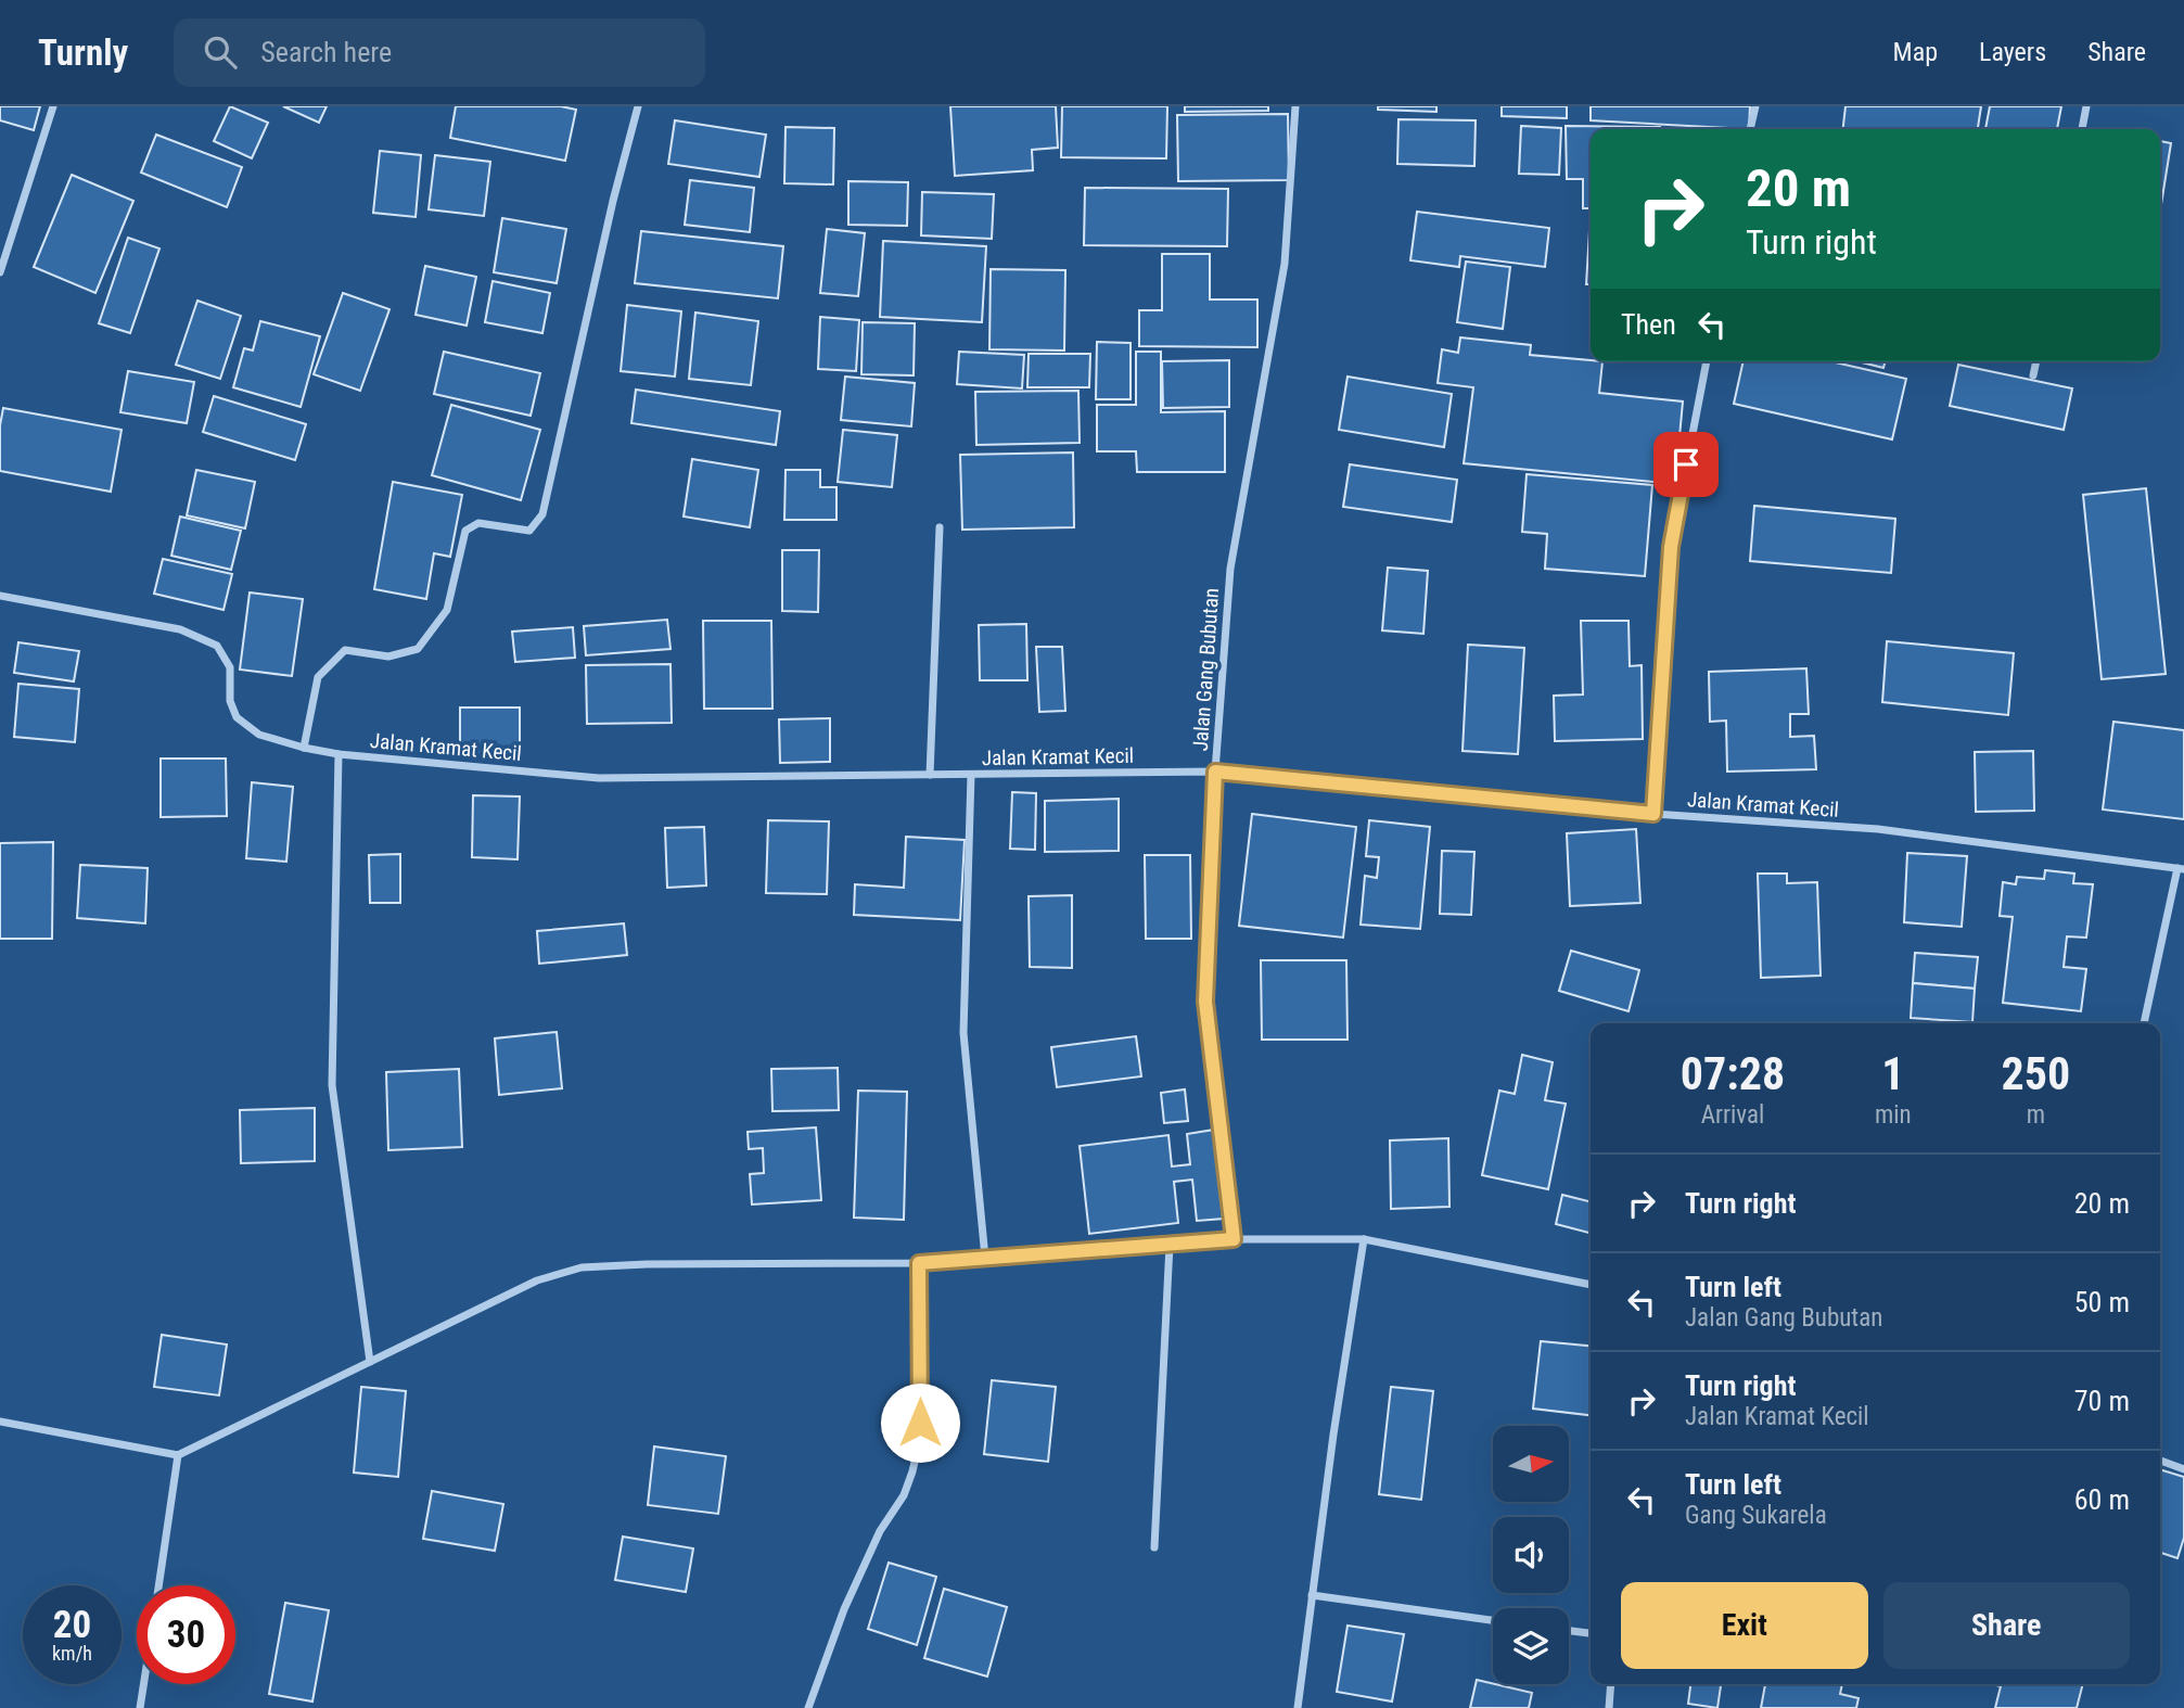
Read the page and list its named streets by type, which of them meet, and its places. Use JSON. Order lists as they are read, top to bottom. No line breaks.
{"streets":{"street":["Jalan Gang Bubutan","Jalan Kramat Kecil"]},"crossings":[["Jalan Gang Bubutan","Jalan Kramat Kecil"]],"north":"right","page":{"header":"Turnly","search":"Search here","nav":["Map","Layers","Share"],"turn":["20 m","Turn right"],"then":"Then","eta":["07:28","Arrival","1","min","250","m"],"list":[{"name":"Turn right","value":"20 m"},{"name":"Turn left","note":"Jalan Gang Bubutan","value":"50 m"},{"name":"Turn right","note":"Jalan Kramat Kecil","value":"70 m"},{"name":"Turn left","note":"Gang Sukarela","value":"60 m"}],"buttons":["Exit","Share"],"speed":"20 km/h","limit":"30"}}
